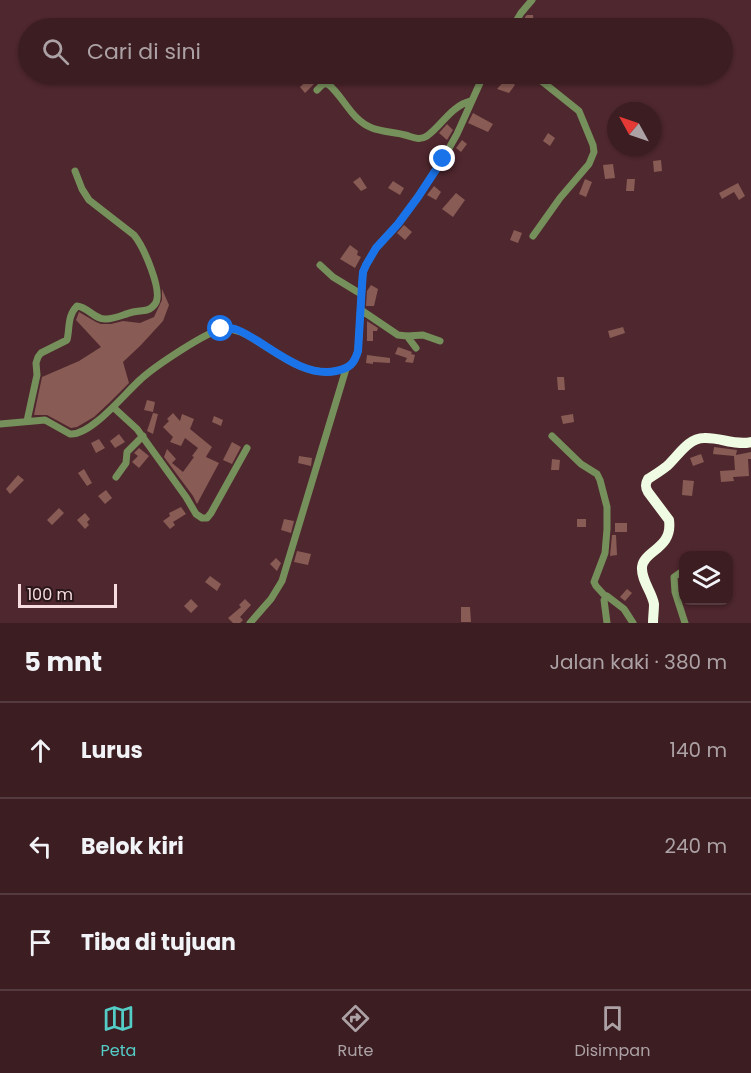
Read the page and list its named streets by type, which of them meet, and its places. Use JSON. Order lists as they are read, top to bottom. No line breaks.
{"scale_bar":"100 m","north":"top left","page":{"search":"Cari di sini","scale":"100 m","heading":["5 mnt","Jalan kaki · 380 m"],"list":[["Lurus","140 m"],["Belok kiri","240 m"],"Tiba di tujuan"],"nav":["Peta","Rute","Disimpan"]}}
